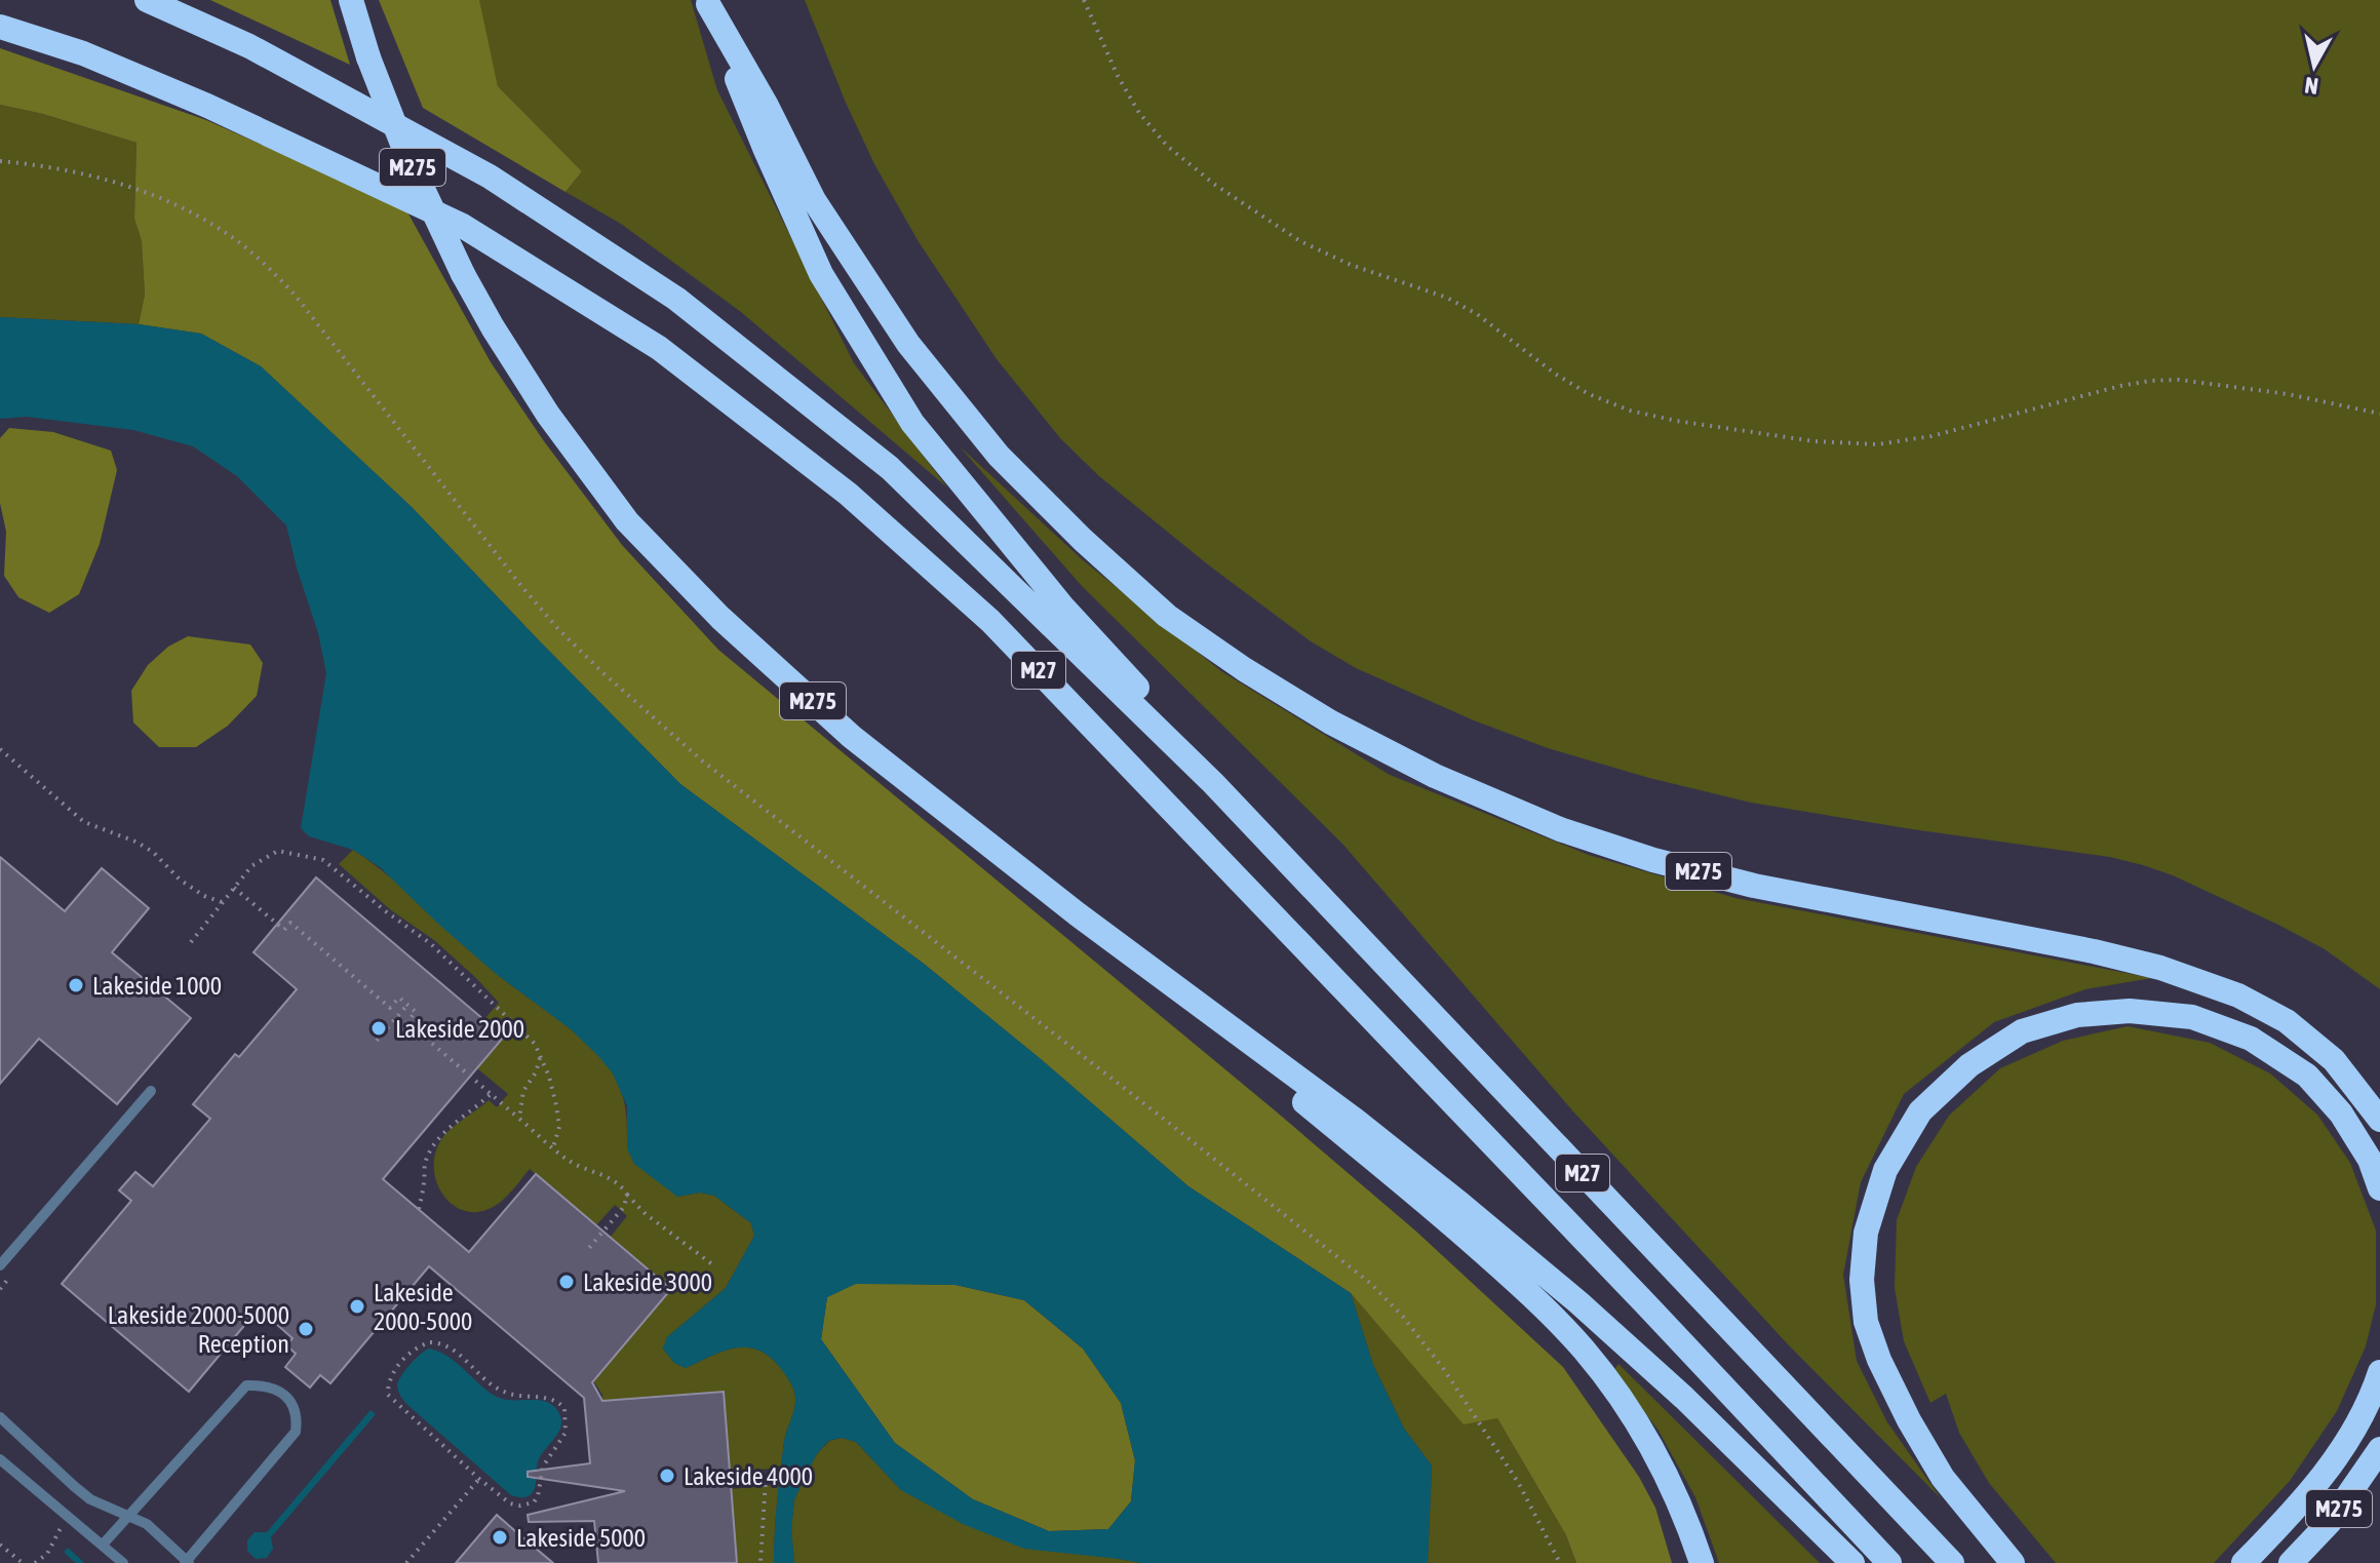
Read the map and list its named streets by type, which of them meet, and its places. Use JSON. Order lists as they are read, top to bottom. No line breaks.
{"streets":{"highway":["M275","M27"]},"places":["Lakeside 1000","Lakeside 2000","Lakeside 3000","Lakeside 2000-5000","Lakeside 2000-5000 Reception","Lakeside 4000","Lakeside 5000"],"north":"bottom"}
